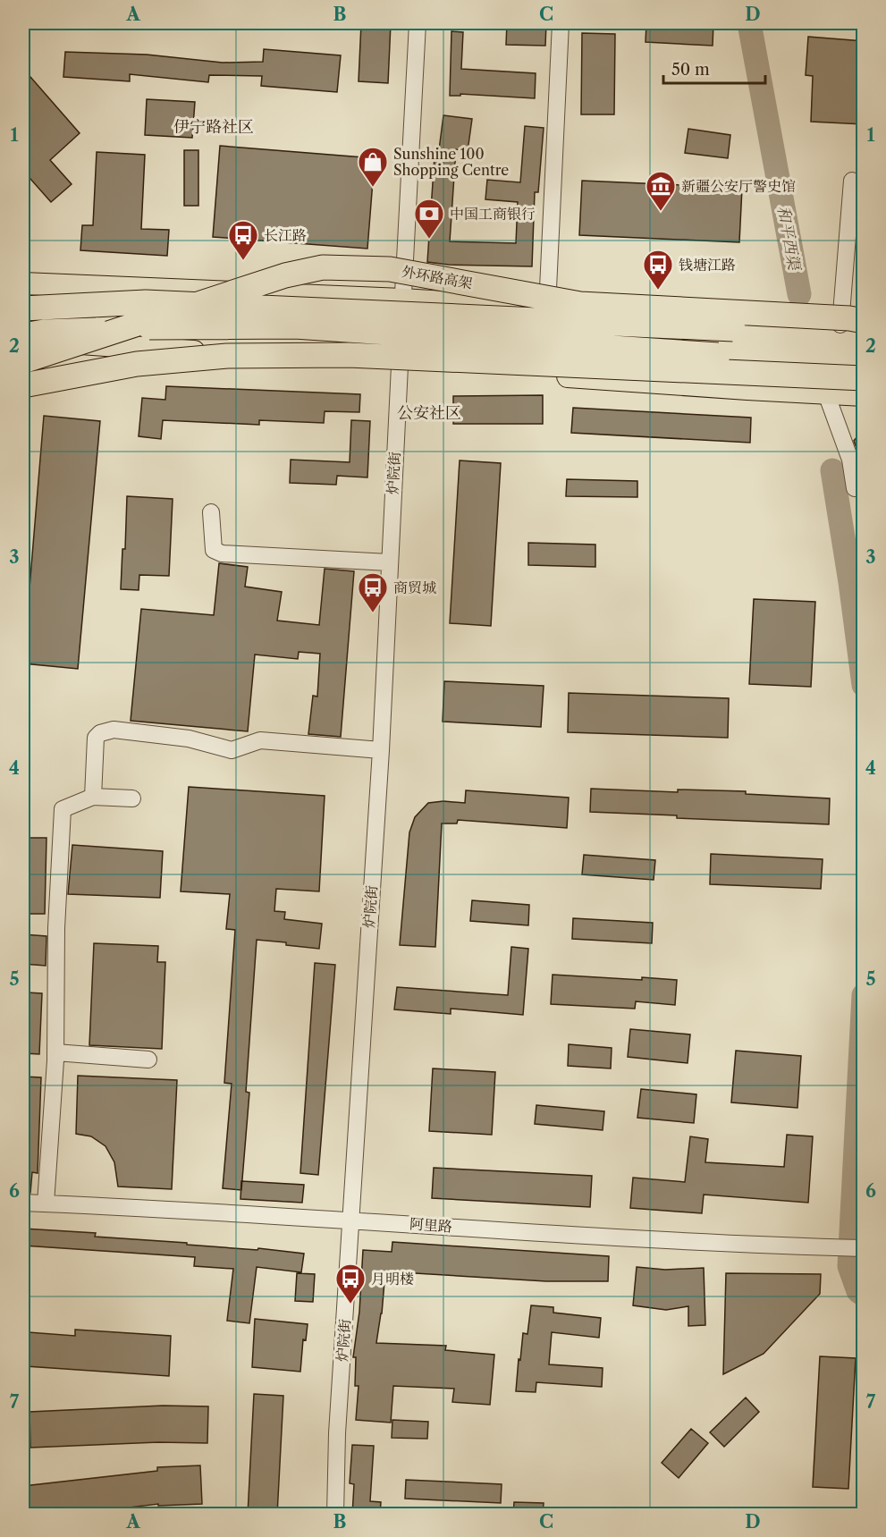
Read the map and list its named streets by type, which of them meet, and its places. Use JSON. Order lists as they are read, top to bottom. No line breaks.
{"streets":{"highway":["外环路高架"],"street":["炉院街","阿里路"]},"crossings":[["炉院街","阿里路"]],"districts":["伊宁路社区","公安社区"],"water":["和平西渠"],"places":{"shop":["Sunshine 100 Shopping Centre"],"museum":["新疆公安厅警史馆"],"bank":["中国工商银行"],"bus stop":["长江路","钱塘江路","商贸城","月明楼"]},"scale_bar":"50 m","grid":{"columns":["A","B","C","D"],"rows":["1","2","3","4","5","6","7"]}}
